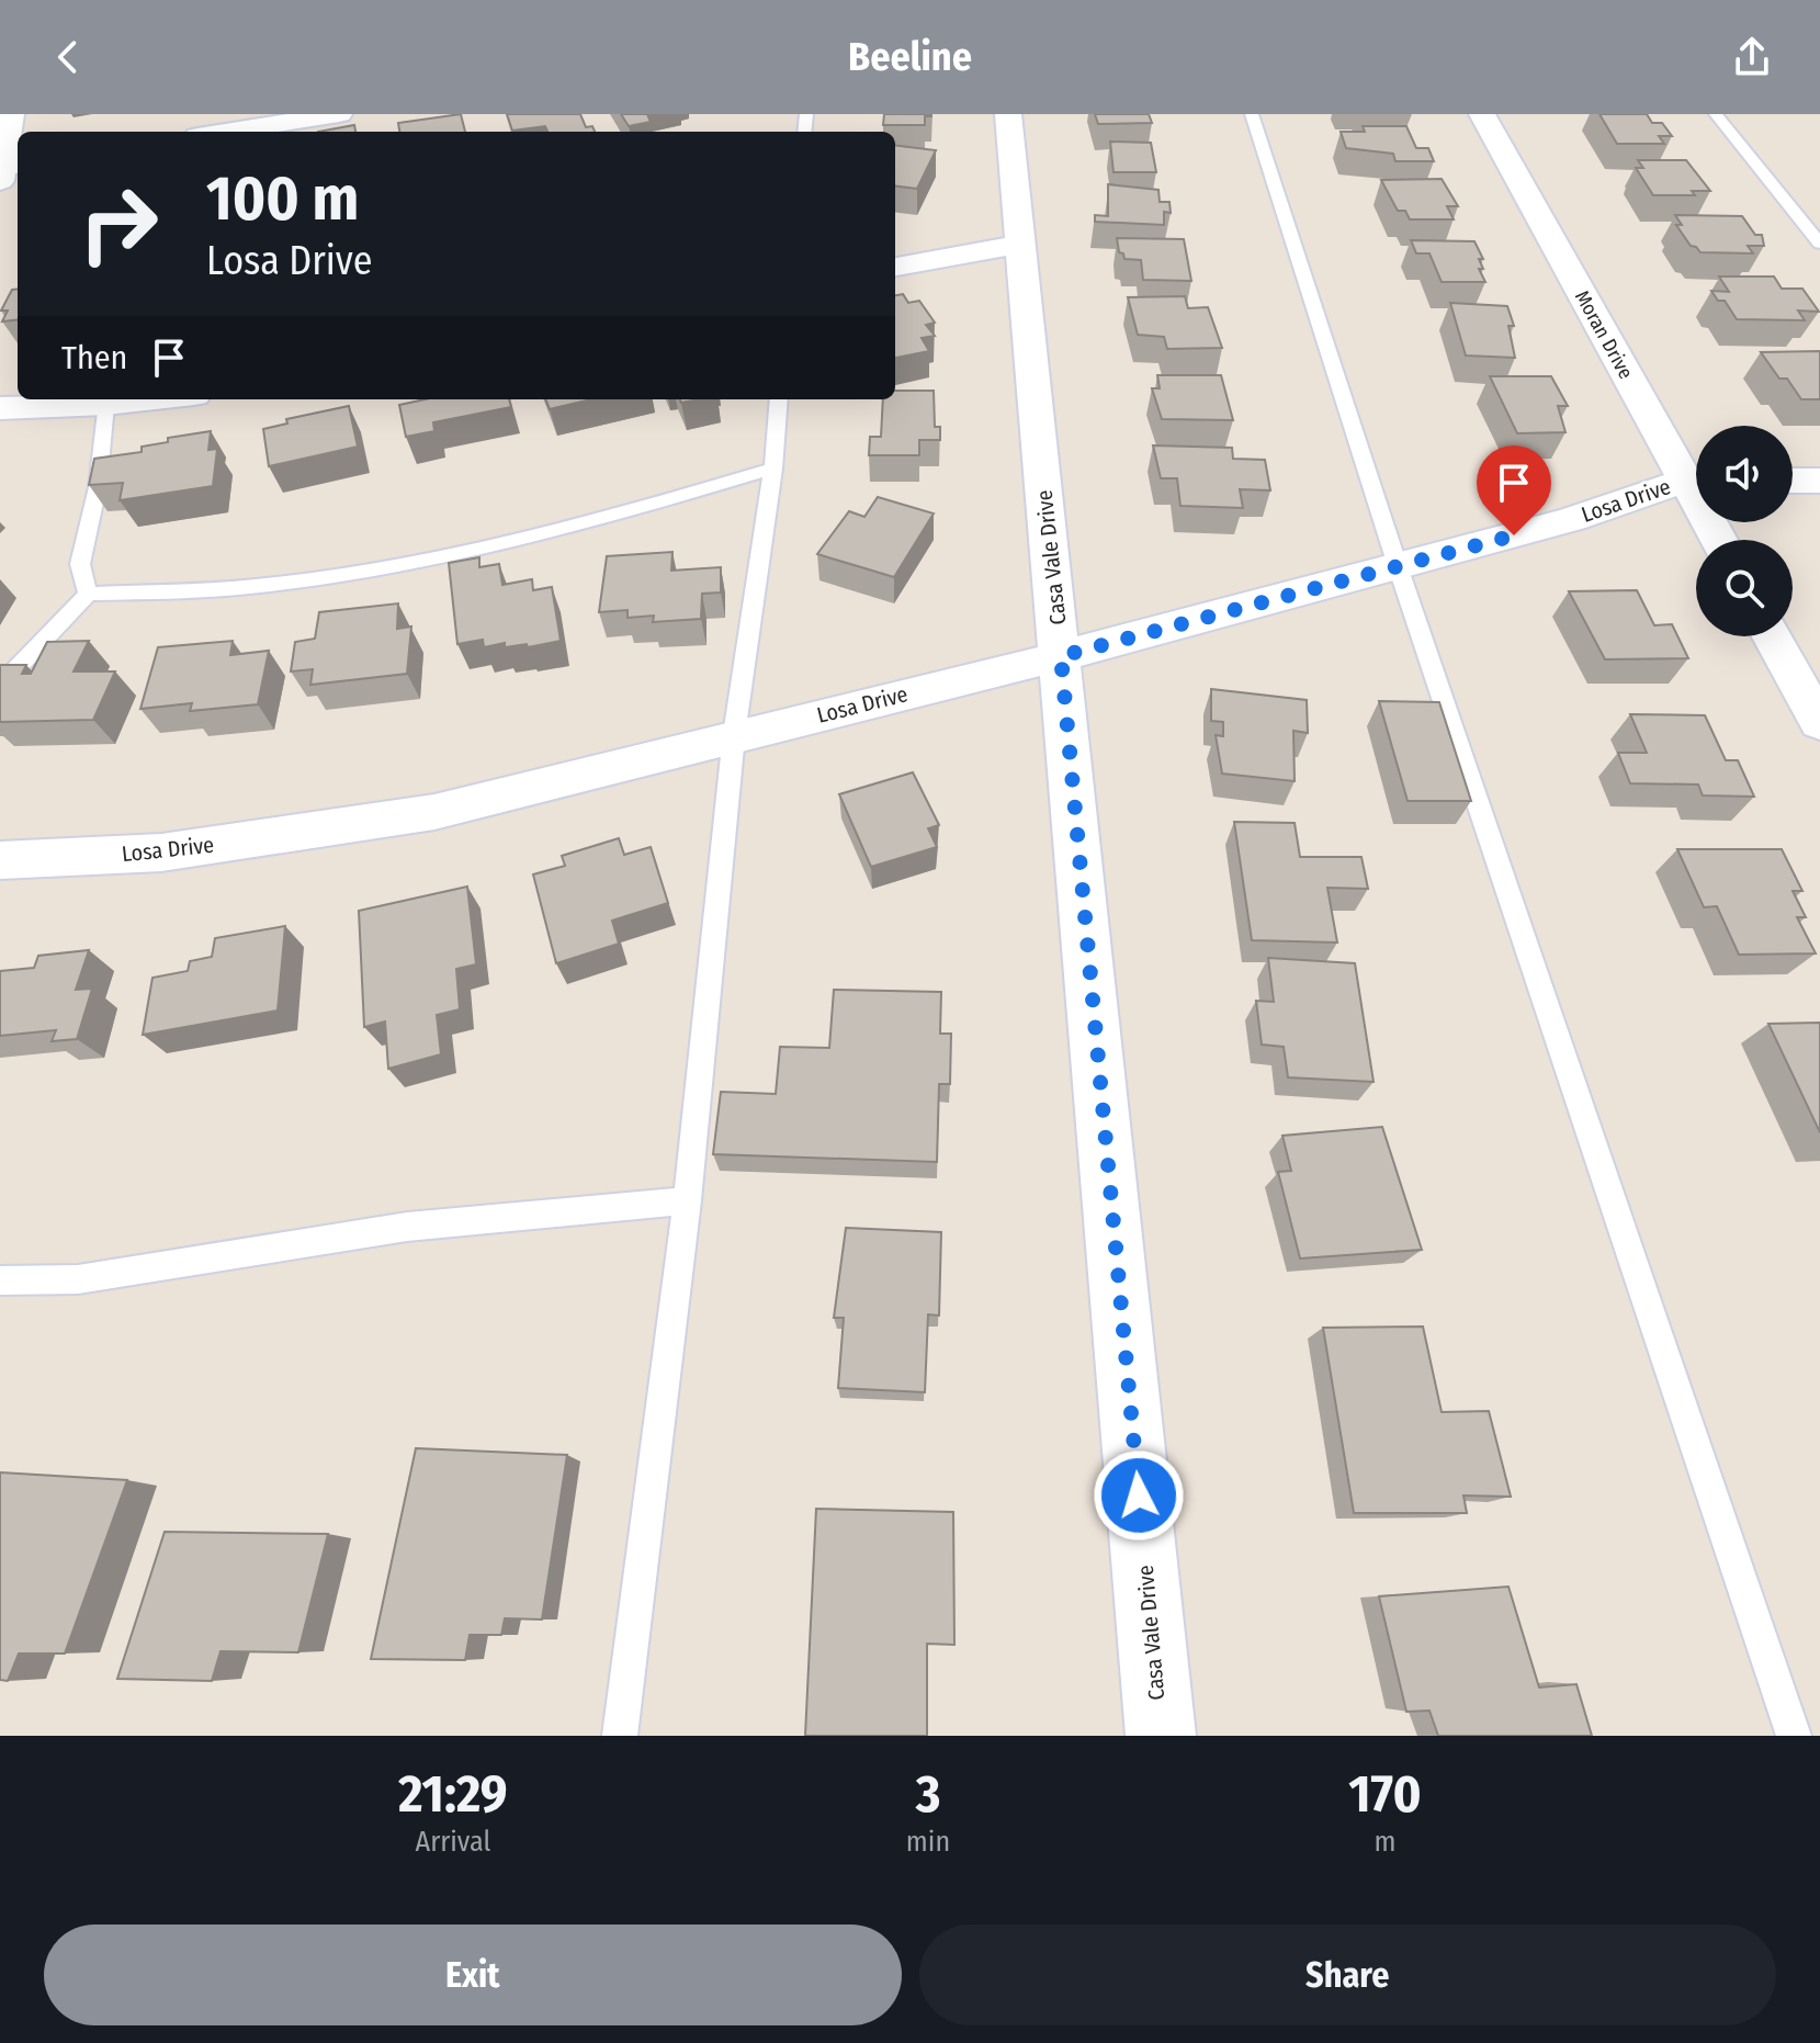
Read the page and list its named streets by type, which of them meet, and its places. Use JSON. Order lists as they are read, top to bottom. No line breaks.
{"streets":{"street":["Moran Drive","Losa Drive","Casa Vale Drive"]},"crossings":[["Losa Drive","Casa Vale Drive"]],"page":{"header":"Beeline","turn":["100 m","Losa Drive"],"then":"Then","eta":["21:29","Arrival","3","min","170","m"],"buttons":["Exit","Share"]}}
